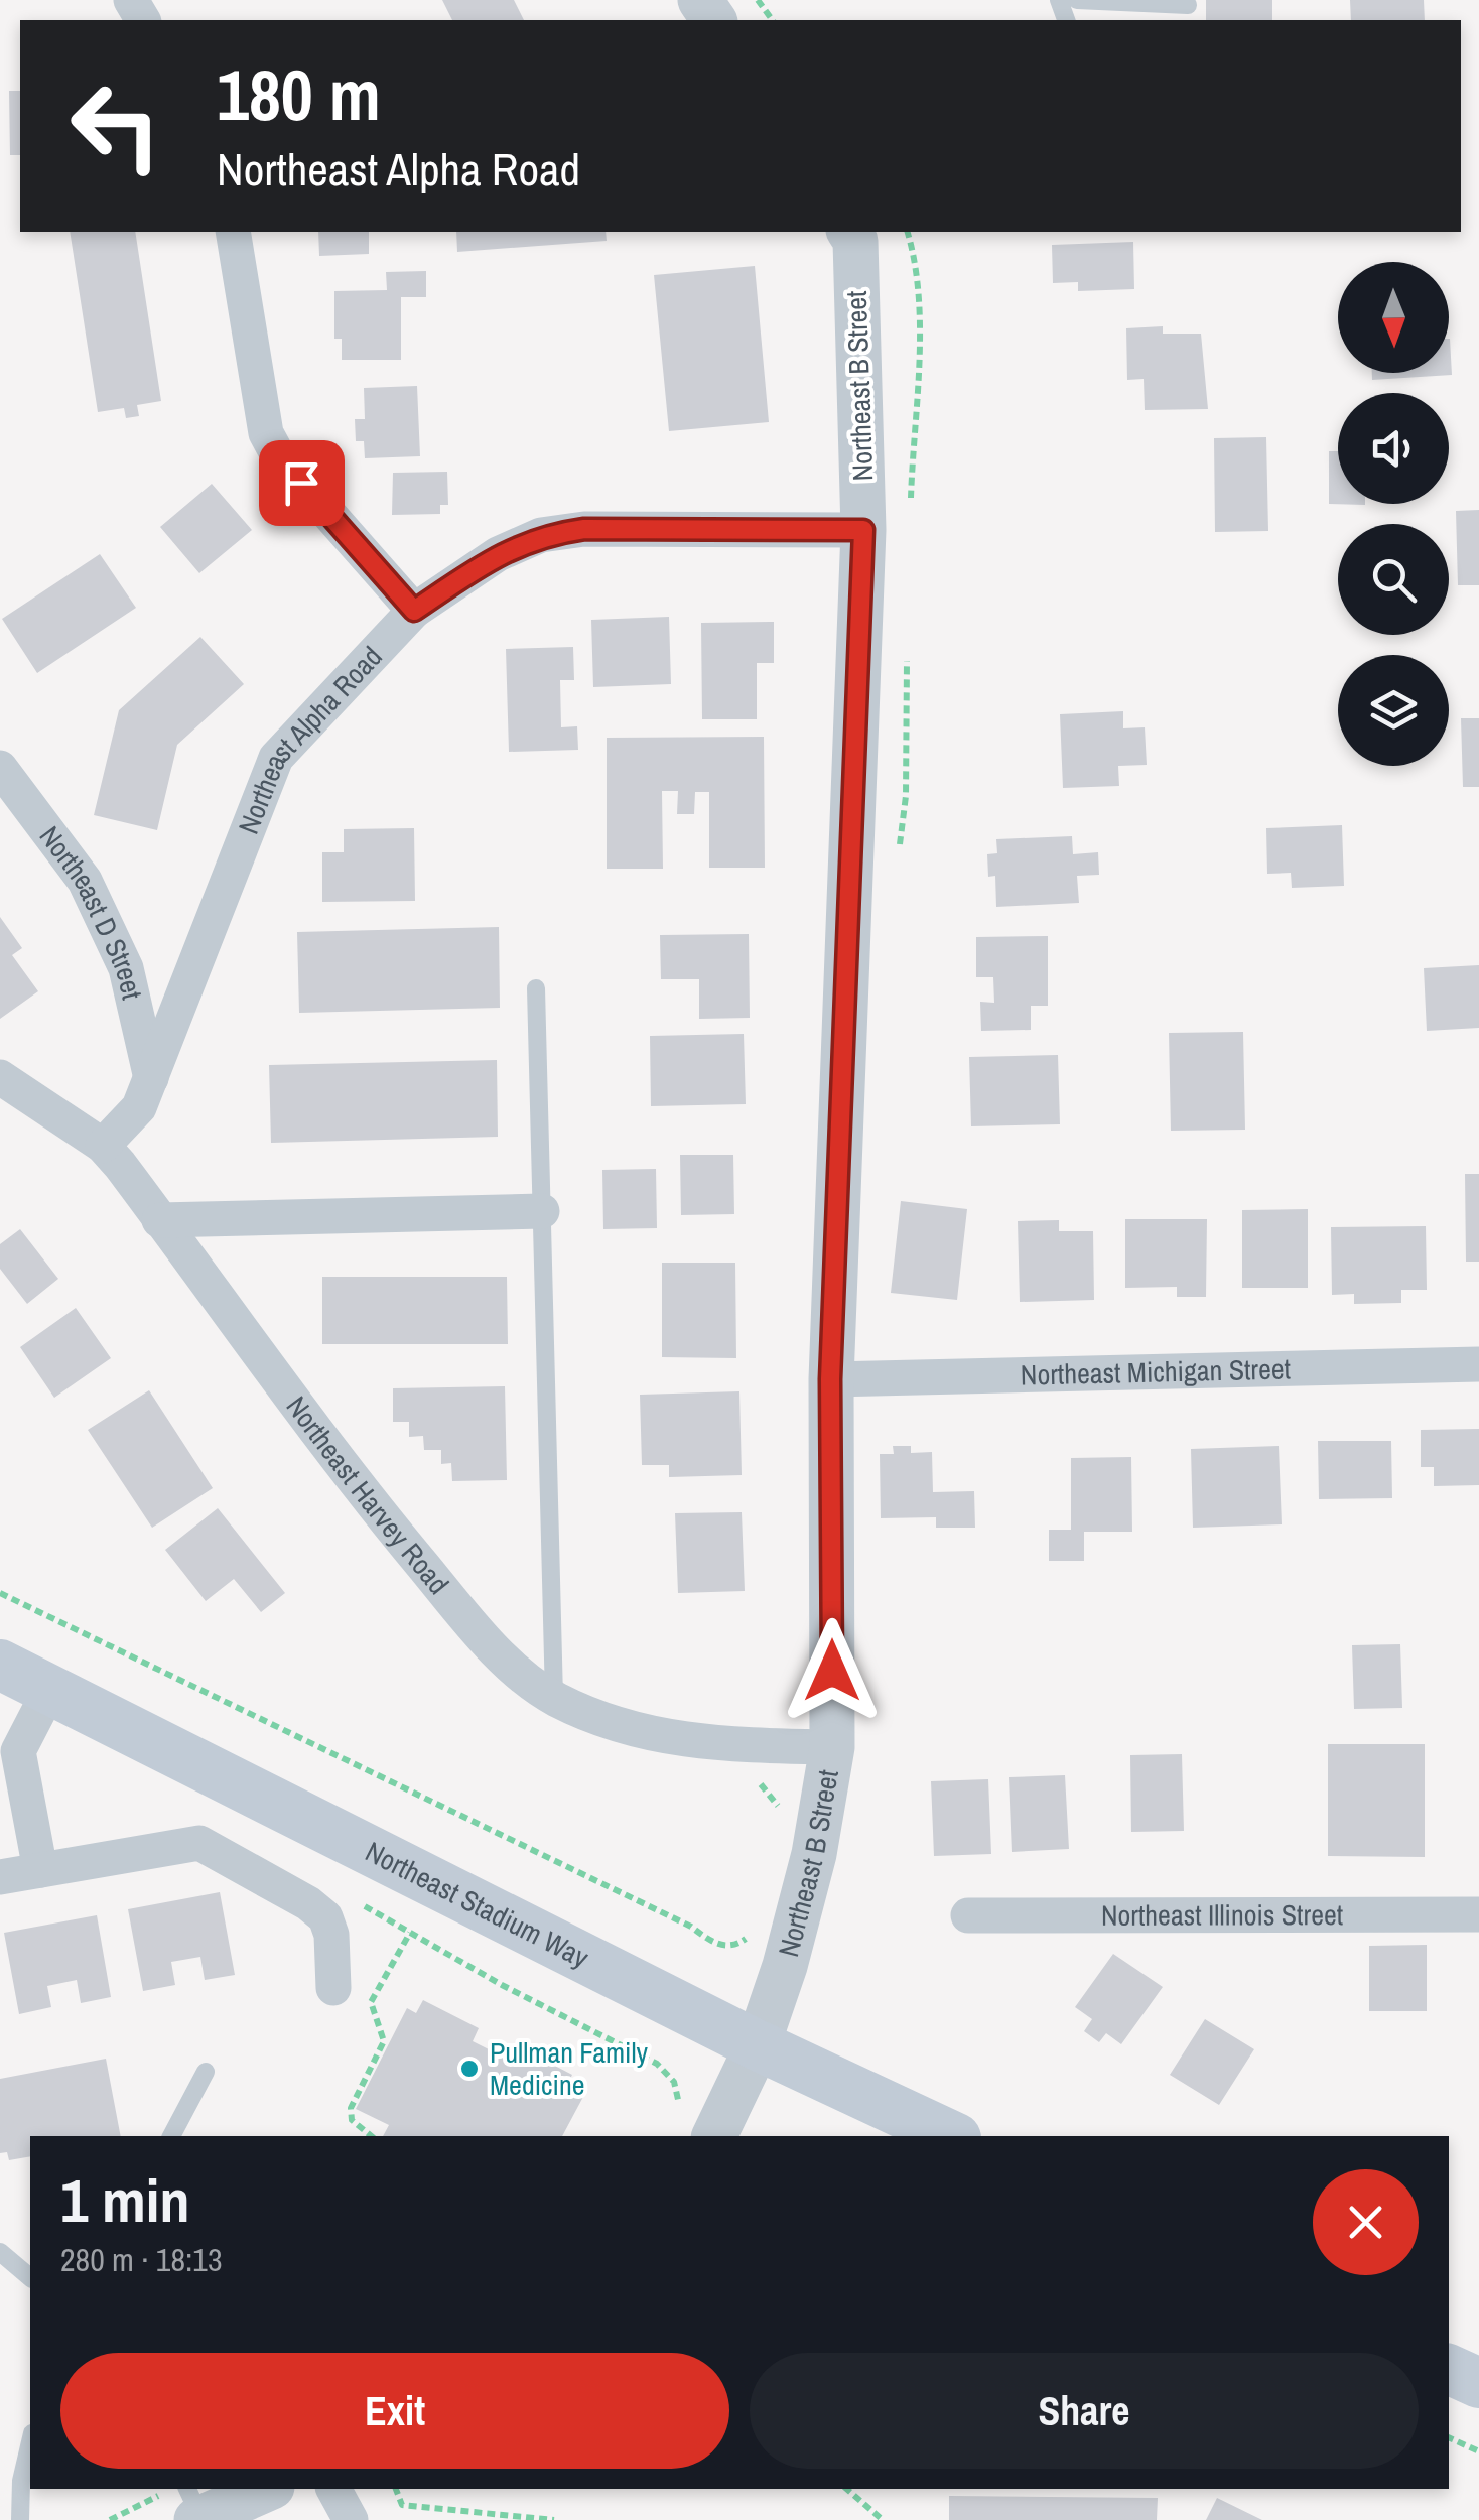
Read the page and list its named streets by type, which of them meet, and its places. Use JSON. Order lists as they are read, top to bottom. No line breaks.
{"streets":{"main road":["Northeast Stadium Way"],"street":["Northeast B Street","Northeast Alpha Road","Northeast D Street","Northeast Michigan Street","Northeast Harvey Road","Northeast Illinois Street"]},"crossings":[["Northeast B Street","Northeast Alpha Road"],["Northeast B Street","Northeast Michigan Street"],["Northeast B Street","Northeast Harvey Road"],["Northeast B Street","Northeast Stadium Way"],["Northeast Alpha Road","Northeast D Street"],["Northeast Alpha Road","Northeast Harvey Road"]],"places":["Pullman Family Medicine"],"north":"bottom","page":{"turn":["180 m","Northeast Alpha Road"],"heading":["1 min","280 m · 18:13"],"buttons":["Exit","Share"]}}
